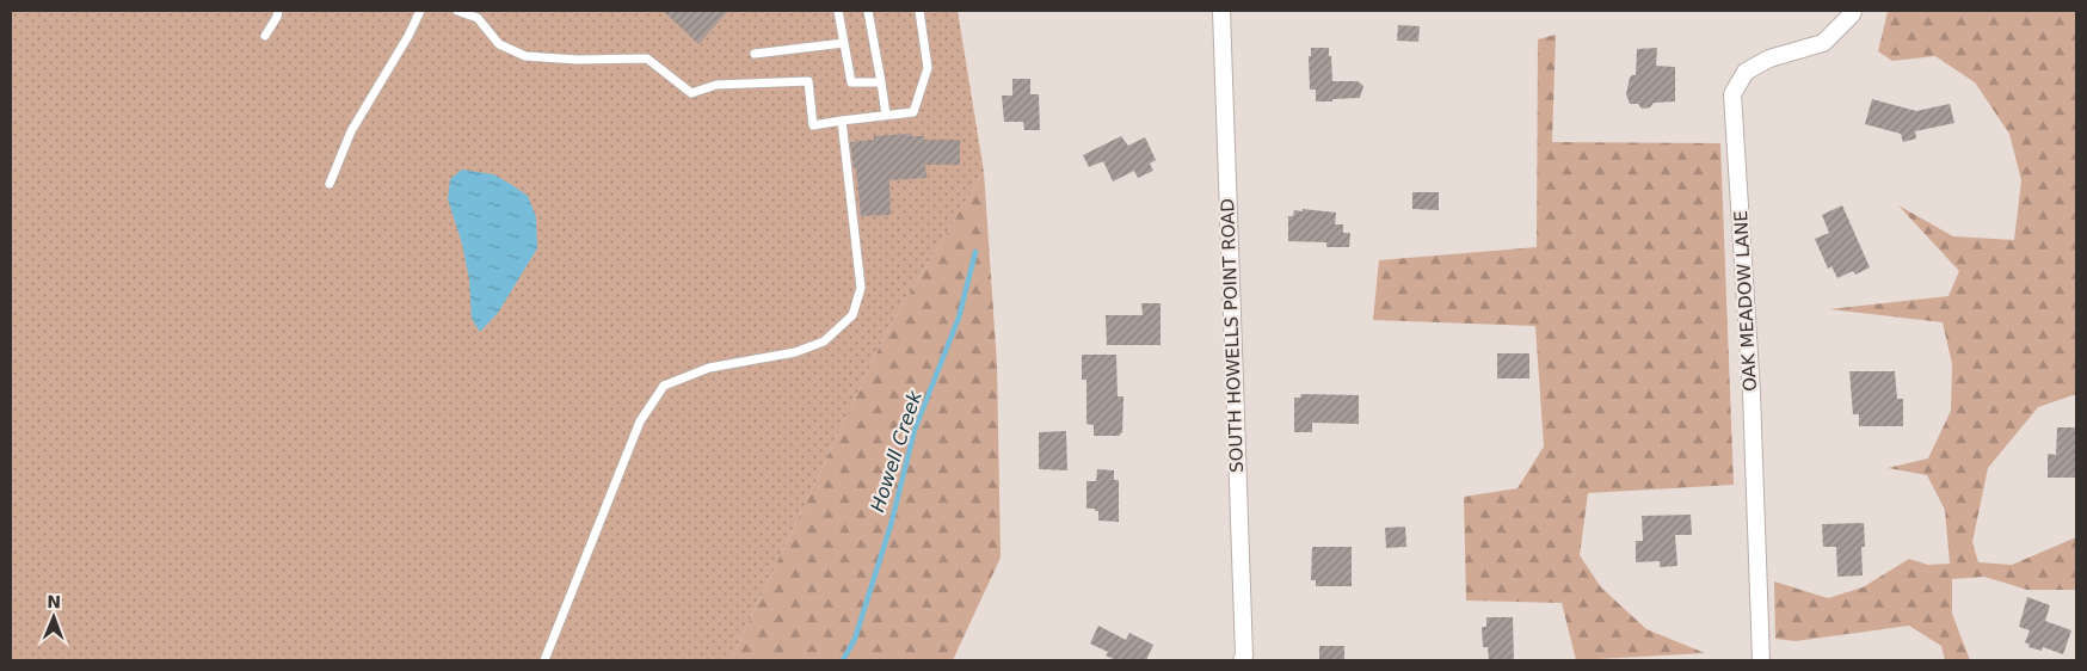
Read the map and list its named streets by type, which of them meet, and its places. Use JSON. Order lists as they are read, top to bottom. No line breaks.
{"streets":{"street":["OAK MEADOW LANE","SOUTH HOWELLS POINT ROAD"]},"water":["Howell Creek"],"north":"top"}
